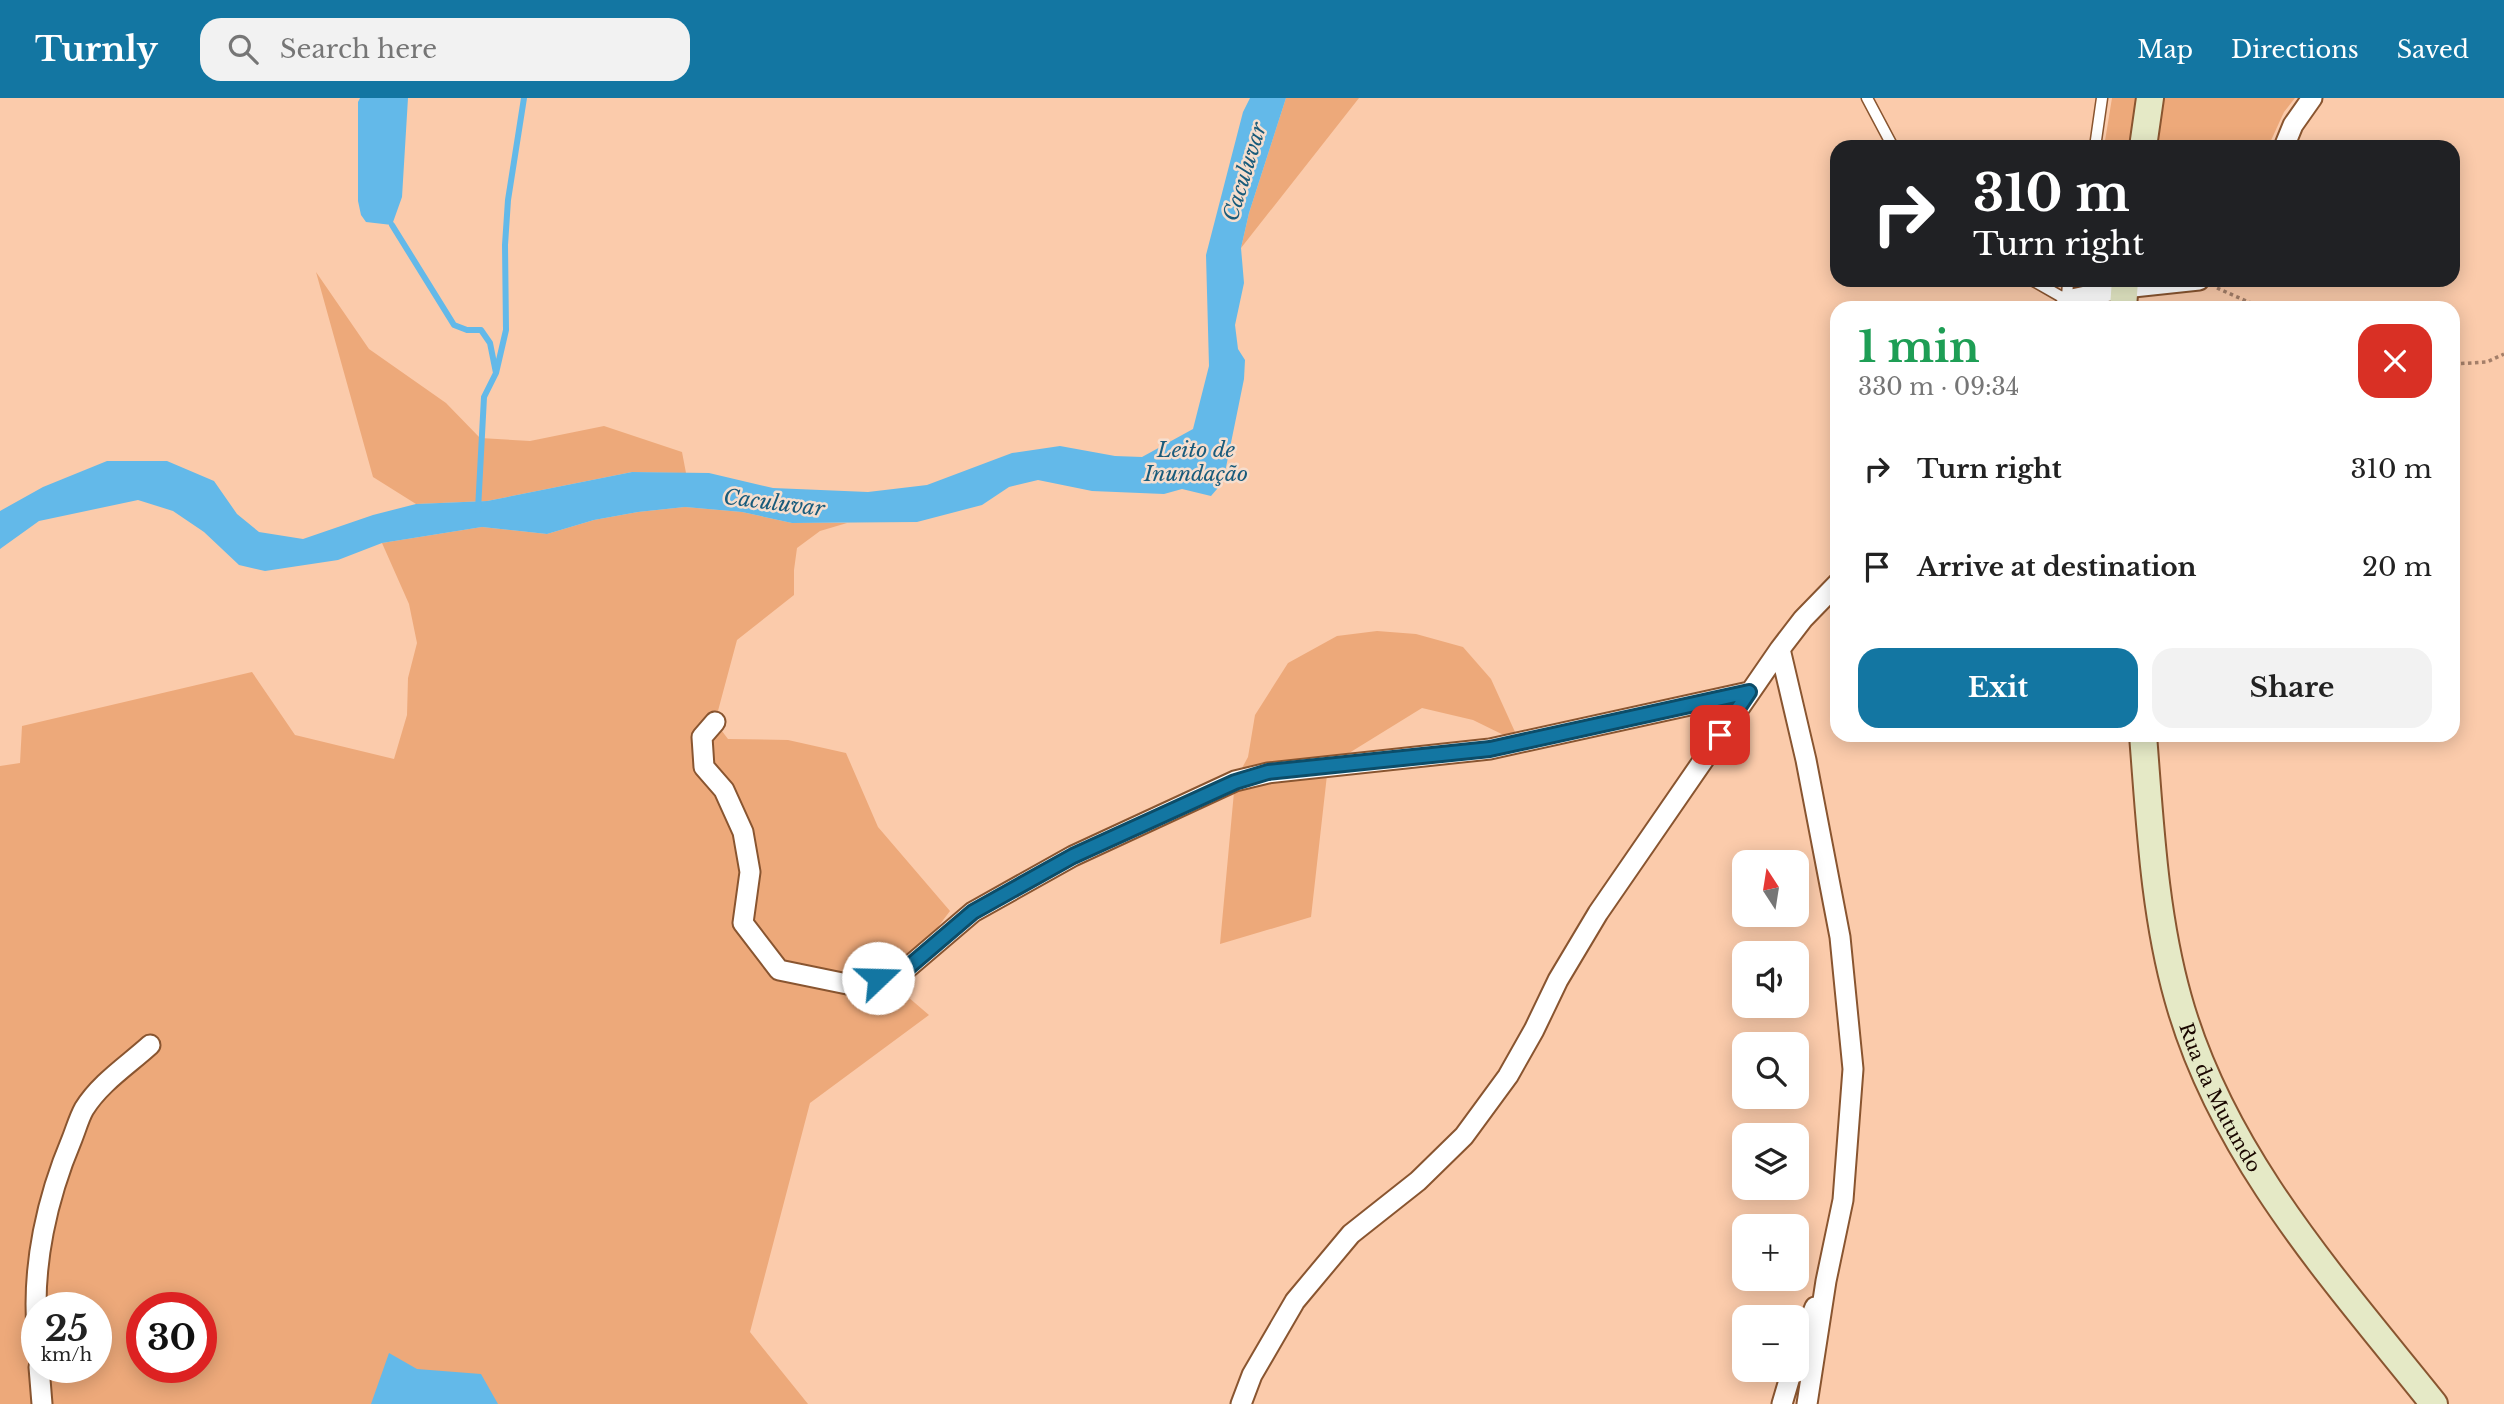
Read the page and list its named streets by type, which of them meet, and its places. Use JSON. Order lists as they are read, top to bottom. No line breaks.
{"streets":{"main road":["Rua da Mutundo"]},"water":["Caculuvar","Leito de Inundação"],"north":"top","page":{"header":"Turnly","search":"Search here","nav":["Map","Directions","Saved"],"turn":["310 m","Turn right"],"heading":["1 min","330 m · 09:34"],"list":[{"name":"Turn right","value":"310 m"},{"name":"Arrive at destination","value":"20 m"}],"buttons":["Exit","Share"],"map_buttons":["+","−"],"speed":"25 km/h","limit":"30"}}
